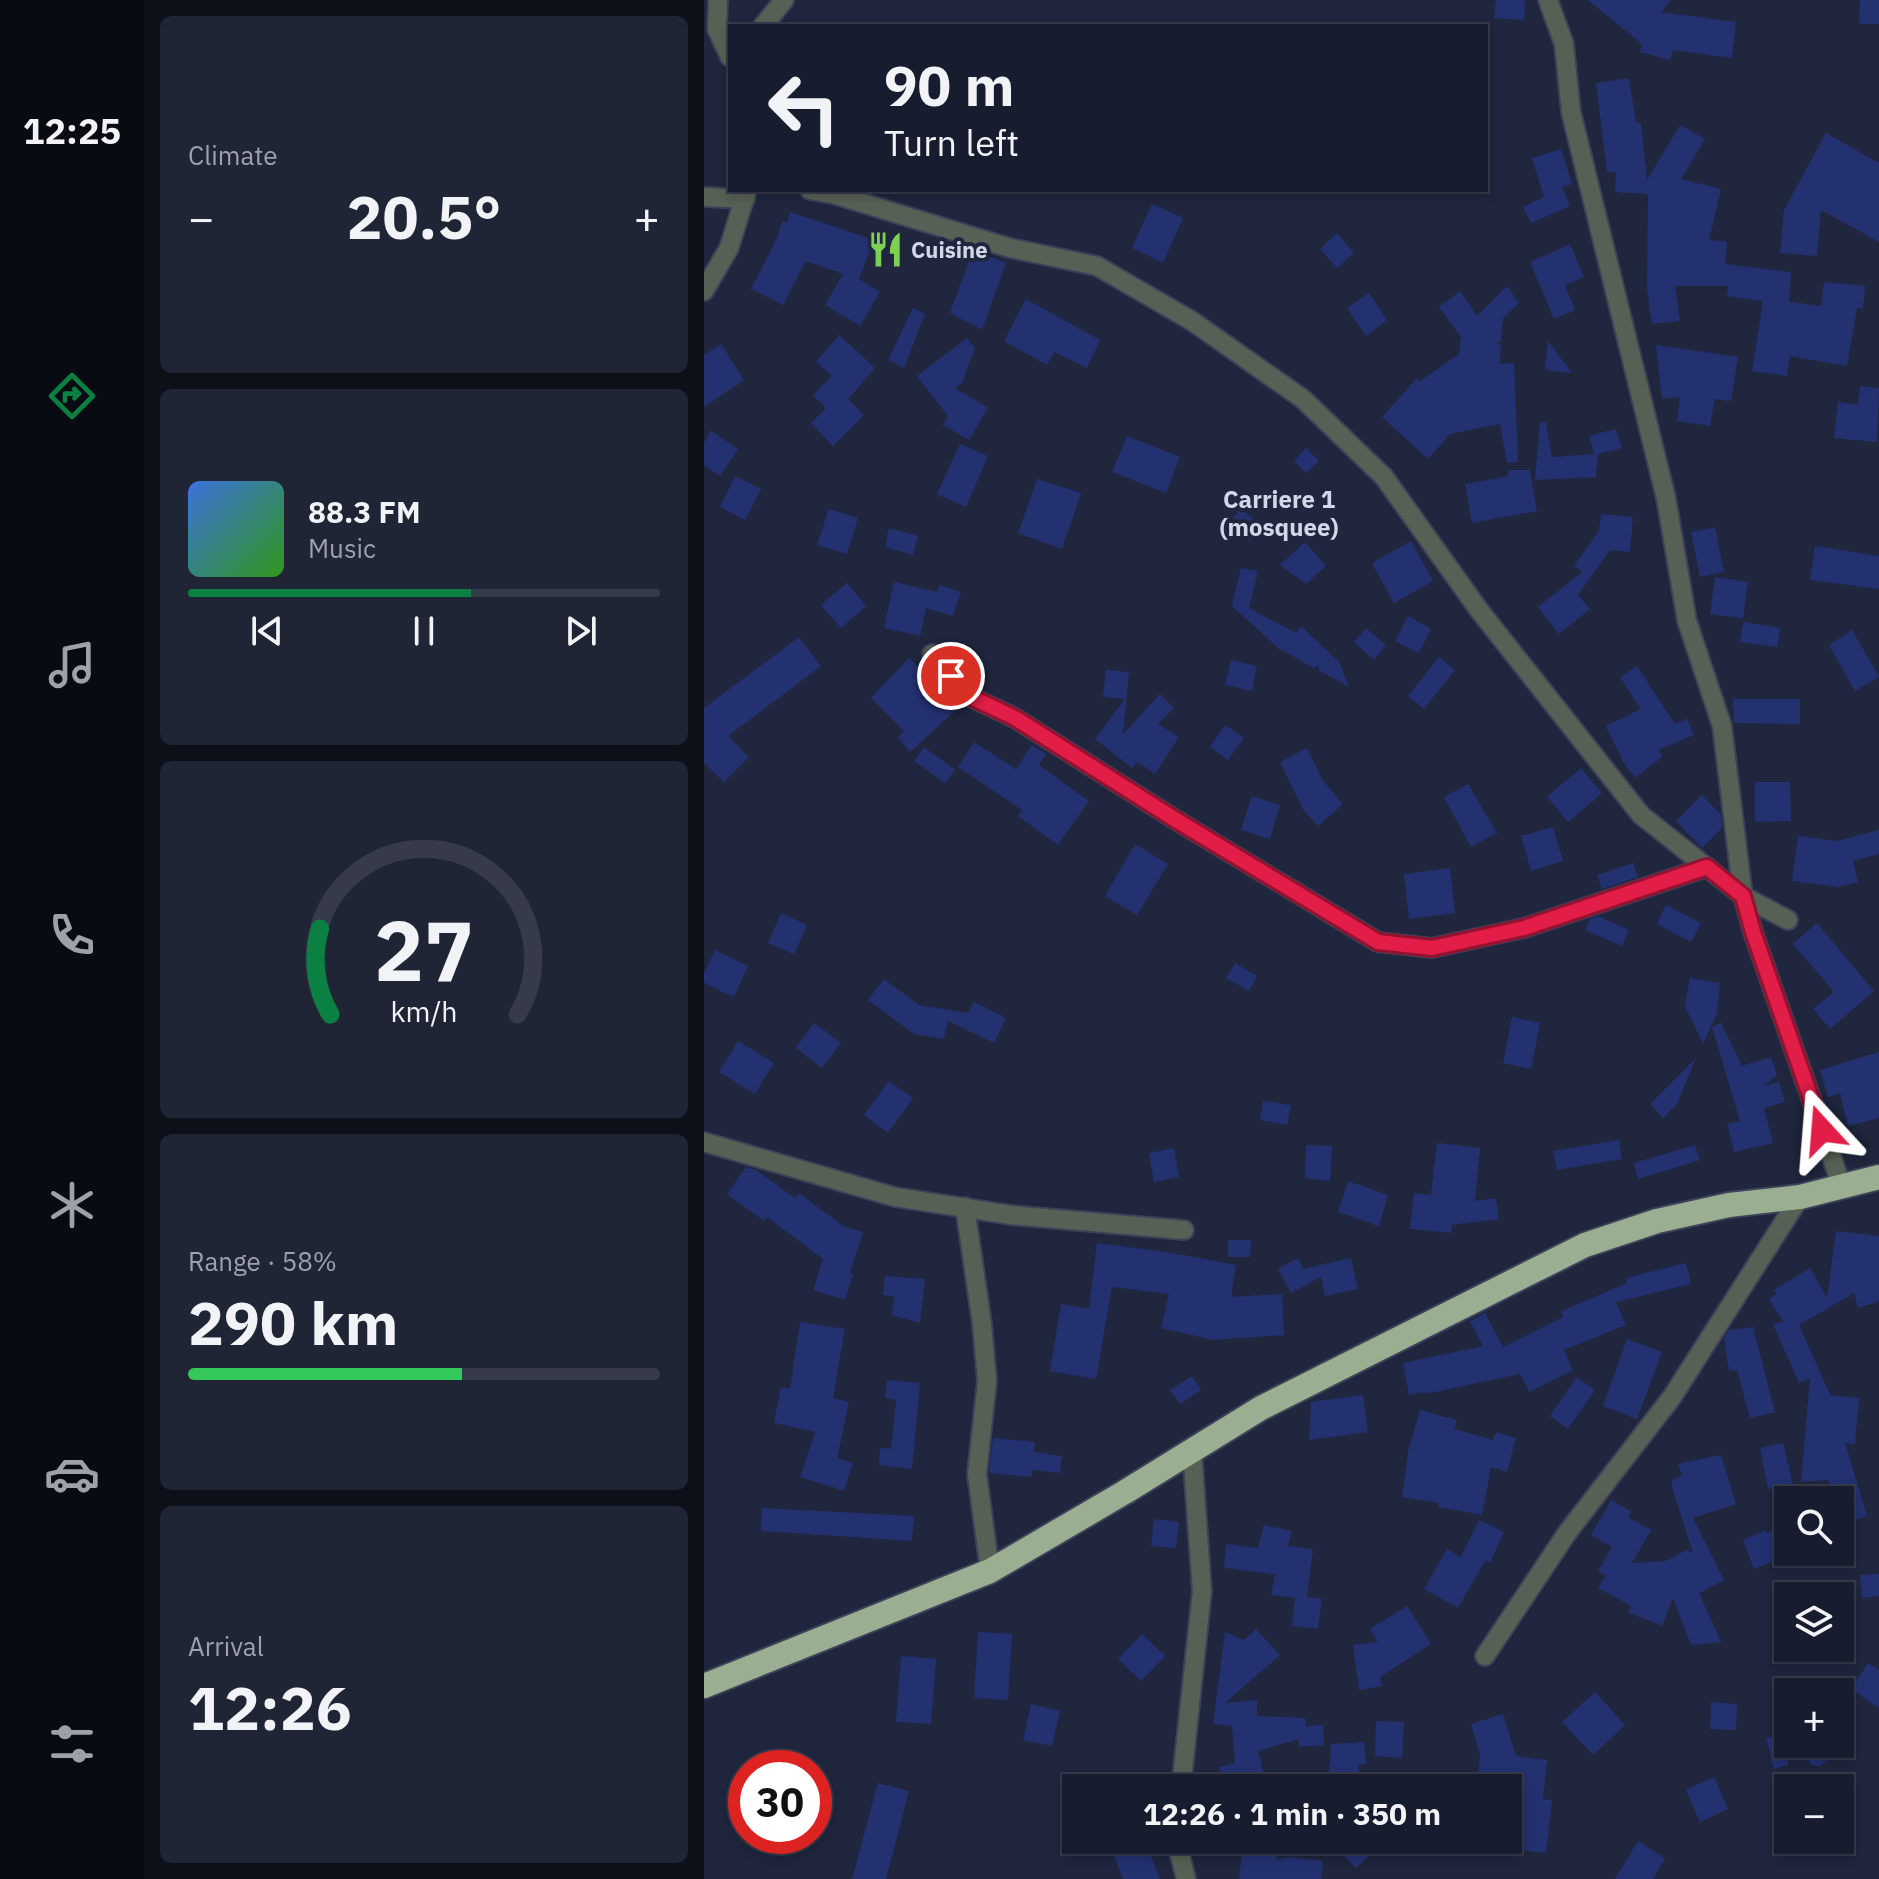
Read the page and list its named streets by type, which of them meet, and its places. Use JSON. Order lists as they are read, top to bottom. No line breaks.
{"districts":["Carriere 1 (mosquee)"],"places":{"restaurant":["Cuisine"]},"page":{"tabs":"12:25","tile":["Climate",["Range · 58%","290 km"],["Arrival","12:26"]],"turn":["90 m","Turn left"],"heat":["−","20.5°","+"],"song":["88.3 FM","Music"],"map_buttons":["+","−"],"limit":"30","trip":"12:26 · 1 min · 350 m","gauge":["27","km/h"]}}
